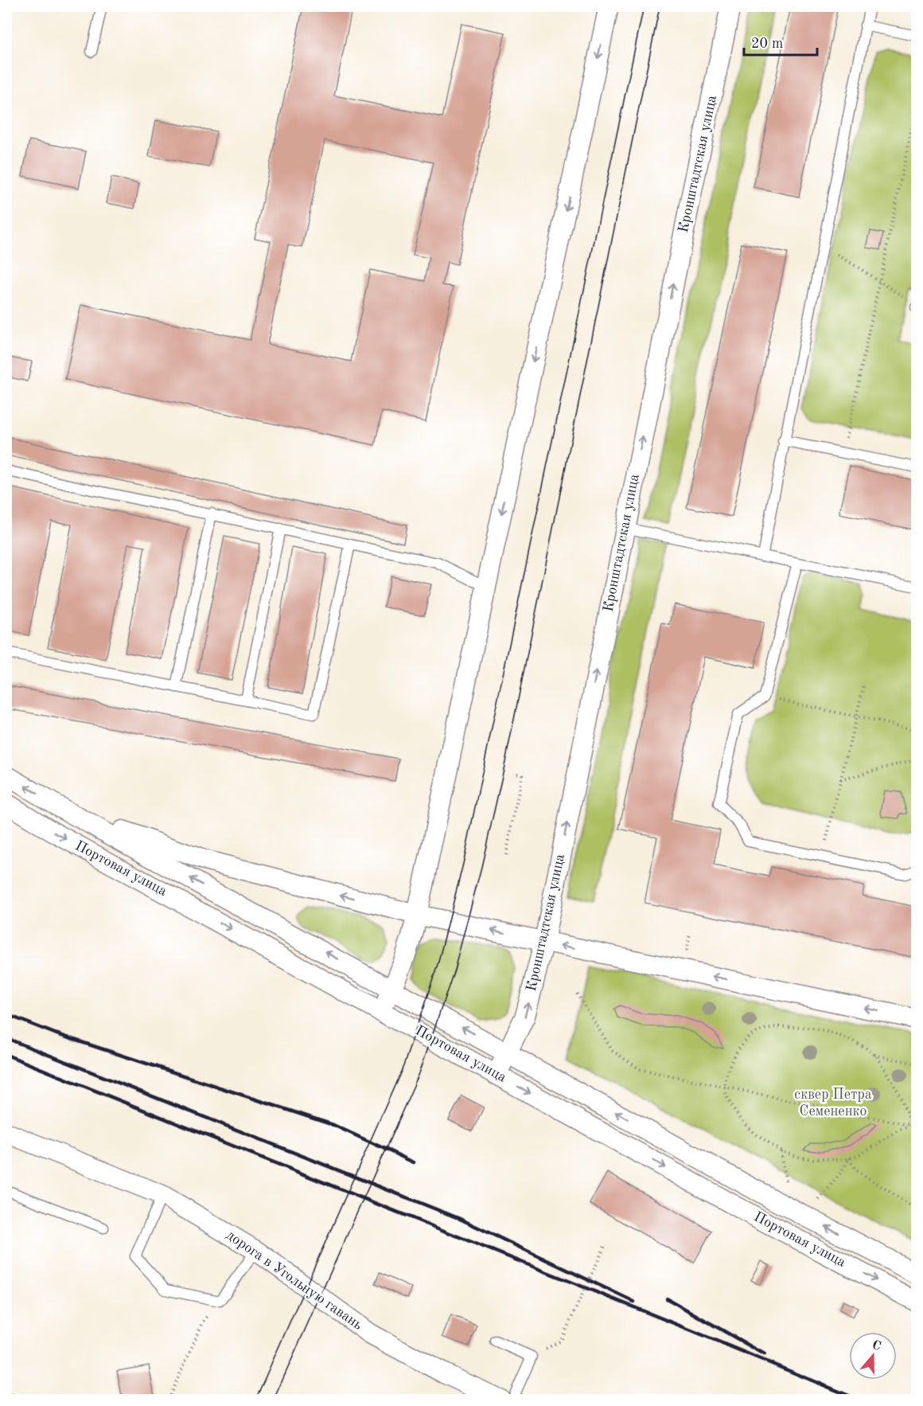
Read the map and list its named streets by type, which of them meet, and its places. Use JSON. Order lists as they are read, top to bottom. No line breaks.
{"streets":{"street":["Кронштадтская улица","Портовая улица","дорога в Угольную гавань"]},"crossings":[["Кронштадтская улица","Портовая улица"]],"parks":["сквер Петра Семененко"],"scale_bar":"20 m","north":"top"}
